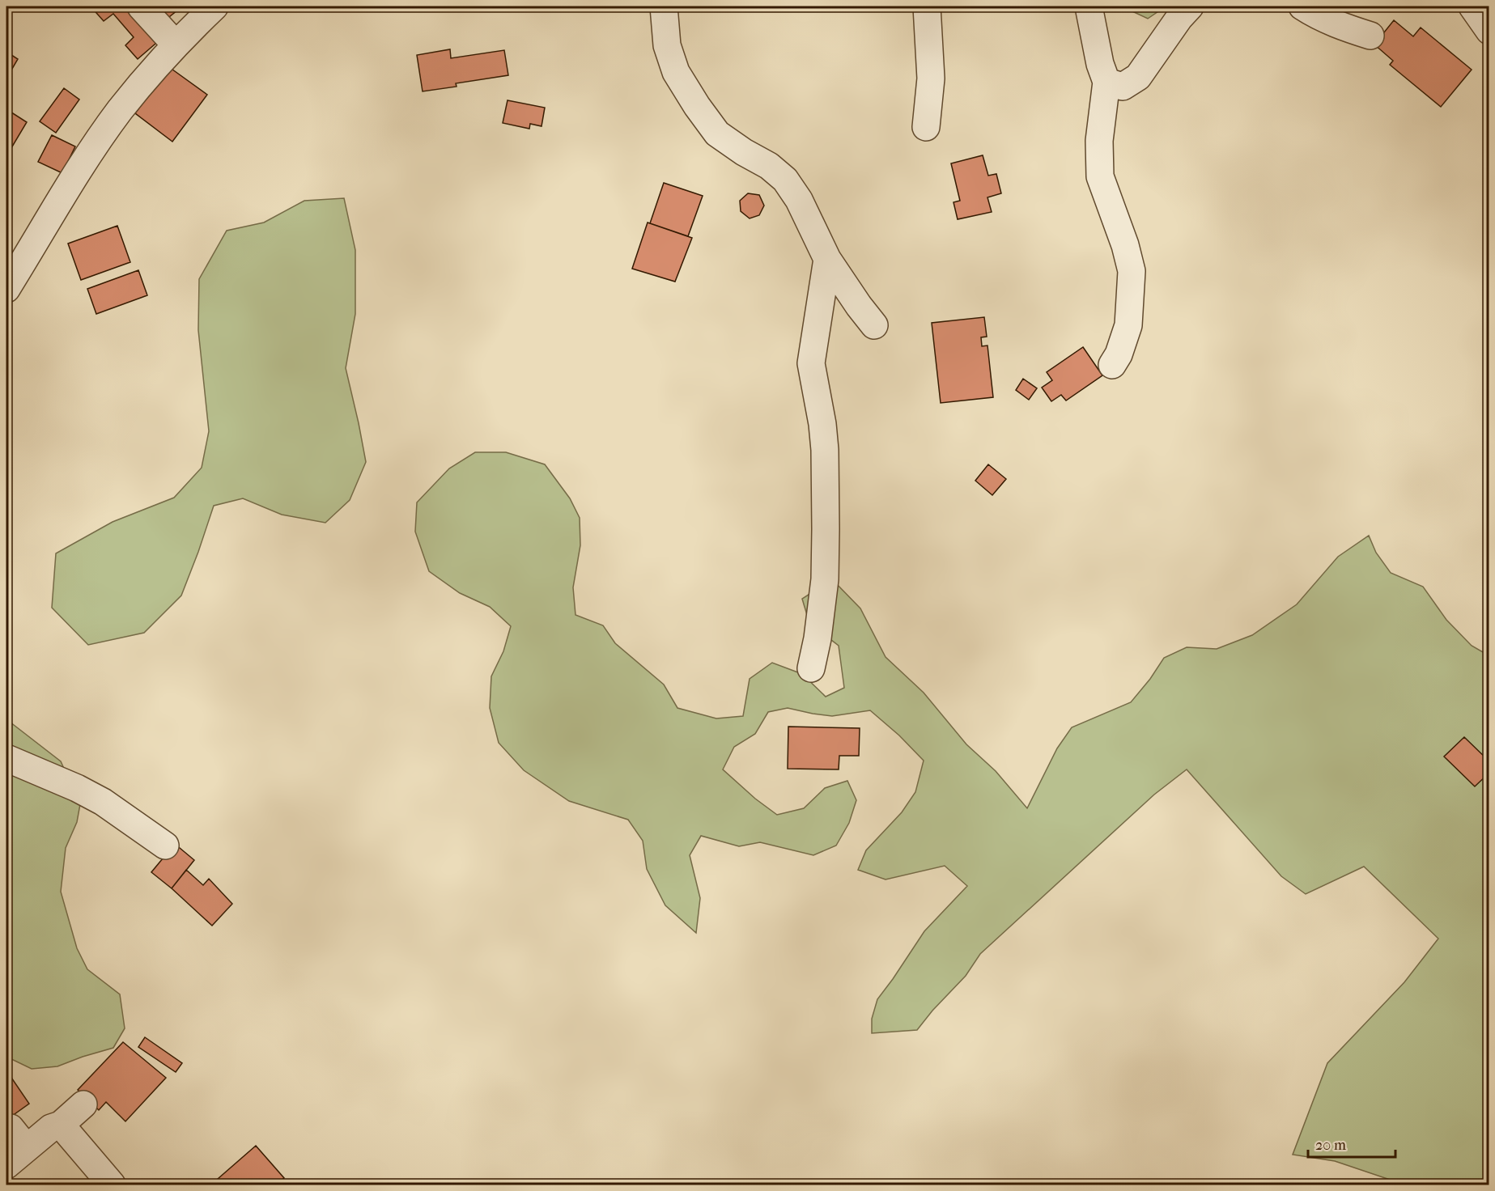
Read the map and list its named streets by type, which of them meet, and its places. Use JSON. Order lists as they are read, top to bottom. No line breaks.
{"scale_bar":"20 m"}
